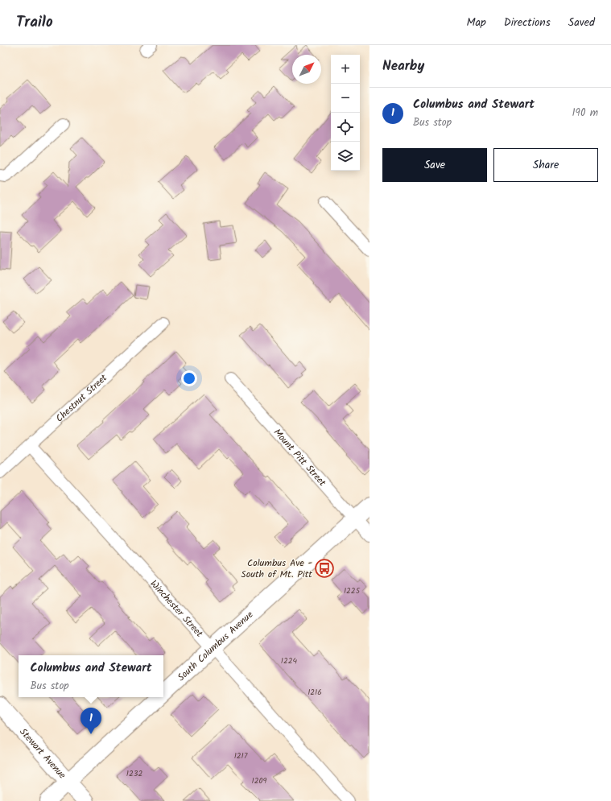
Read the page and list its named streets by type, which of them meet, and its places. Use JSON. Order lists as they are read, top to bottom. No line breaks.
{"streets":{"main road":["South Columbus Avenue","Stewart Avenue"],"street":["Chestnut Street","Mount Pitt Street","Winchester Street"]},"crossings":[["Chestnut Street","Winchester Street"],["Mount Pitt Street","South Columbus Avenue"],["Winchester Street","South Columbus Avenue"],["South Columbus Avenue","Stewart Avenue"]],"places":{"bus stop":["Columbus Ave - South of Mt. Pitt"]},"house_numbers":["1225","1224","1216","1217","1232","1209"],"north":"top right","page":{"header":"Trailo","nav":["Map","Directions","Saved"],"heading":"Nearby","map_buttons":["+","−"],"list":[{"mark":"1","name":"Columbus and Stewart","note":"Bus stop","value":"190 m"}],"buttons":["Save","Share"],"popup":["Columbus and Stewart","Bus stop"],"pins":"1"}}
